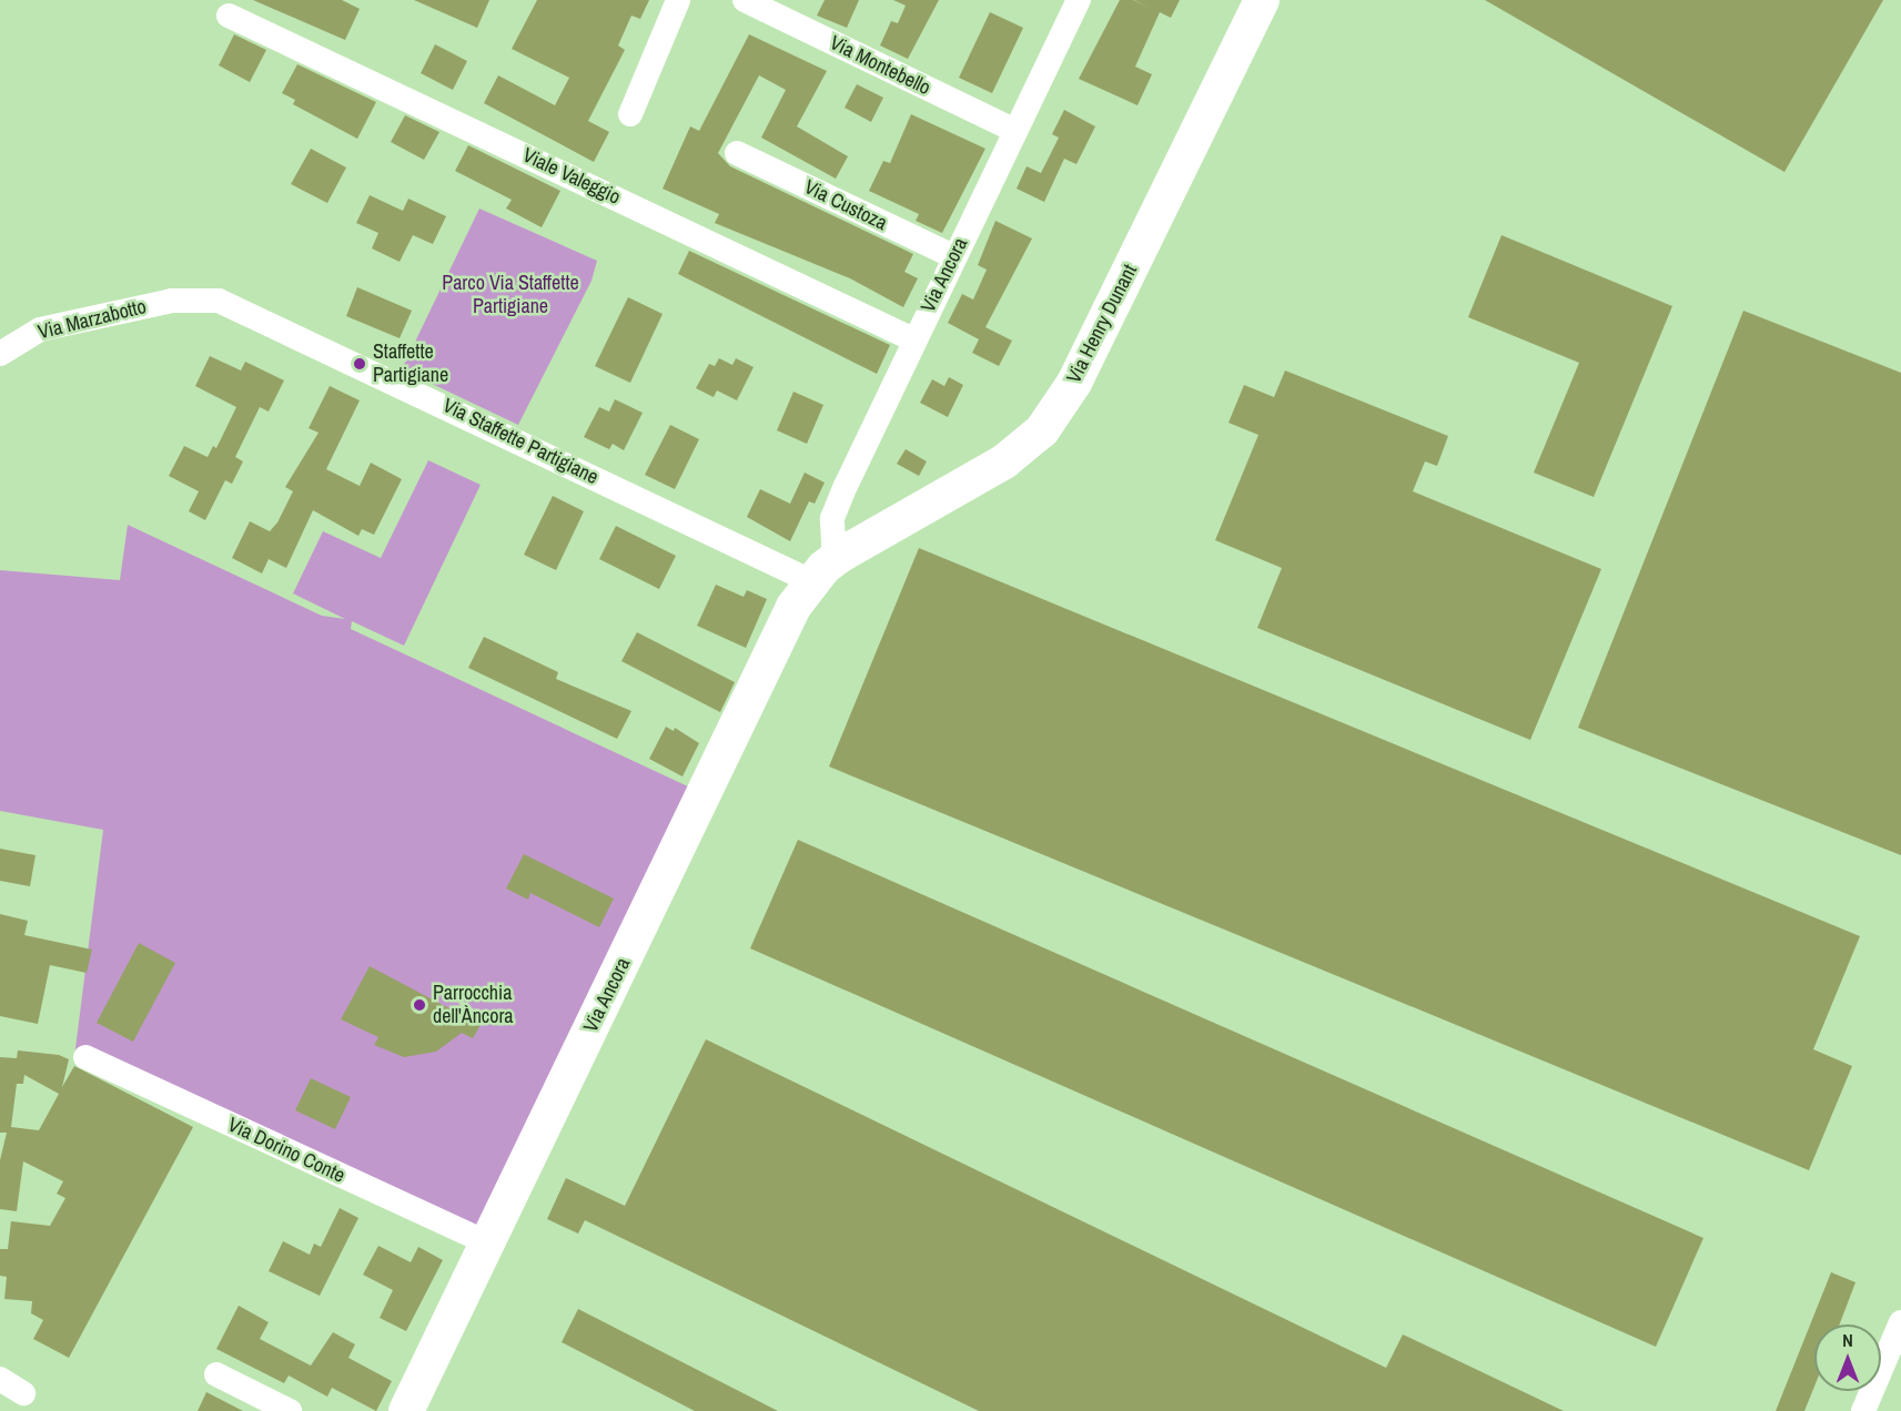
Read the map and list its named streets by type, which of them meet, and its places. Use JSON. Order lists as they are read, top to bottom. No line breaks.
{"streets":{"main road":["Via Ancora","Via Henry Dunant"],"street":["Via Montebello","Viale Valeggio","Via Custoza","Via Marzabotto","Via Staffette Partigiane","Via Dorino Conte"]},"crossings":[["Via Montebello","Via Ancora"],["Viale Valeggio","Via Ancora"],["Via Custoza","Via Ancora"],["Via Ancora","Via Henry Dunant"],["Via Ancora","Via Staffette Partigiane"],["Via Ancora","Via Dorino Conte"],["Via Marzabotto","Via Staffette Partigiane"],["Via Henry Dunant","Via Staffette Partigiane"]],"parks":["Parco Via Staffette Partigiane"],"places":["Staffette Partigiane","Parrocchia dell'Àncora"],"north":"top"}
